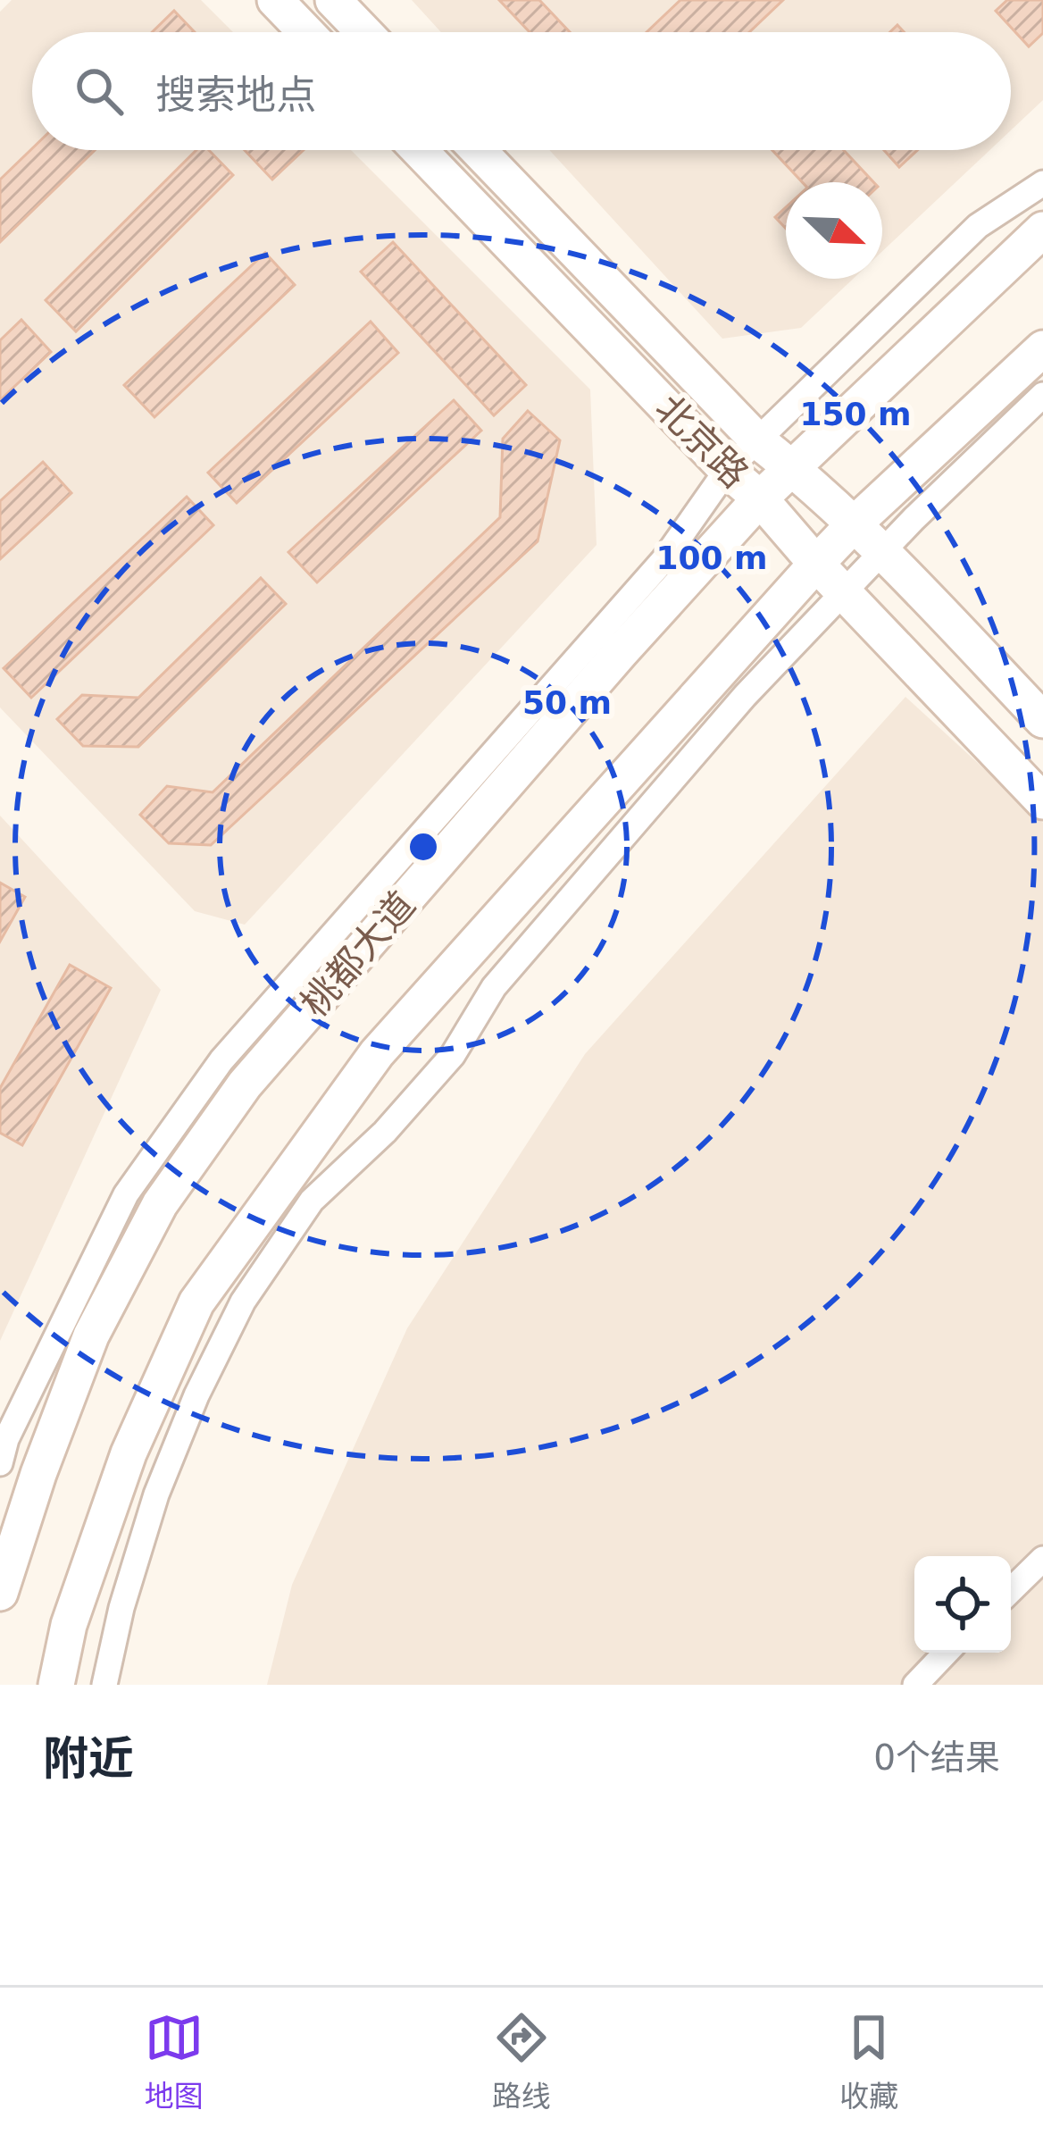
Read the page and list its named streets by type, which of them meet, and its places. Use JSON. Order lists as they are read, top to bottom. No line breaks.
{"streets":{"main road":["北京路","桃都大道"]},"crossings":[["北京路","桃都大道"]],"north":"bottom right","page":{"search":"搜索地点","heading":["附近","0个结果"],"nav":["地图","路线","收藏"]},"rings":["150 m","100 m","50 m"]}
